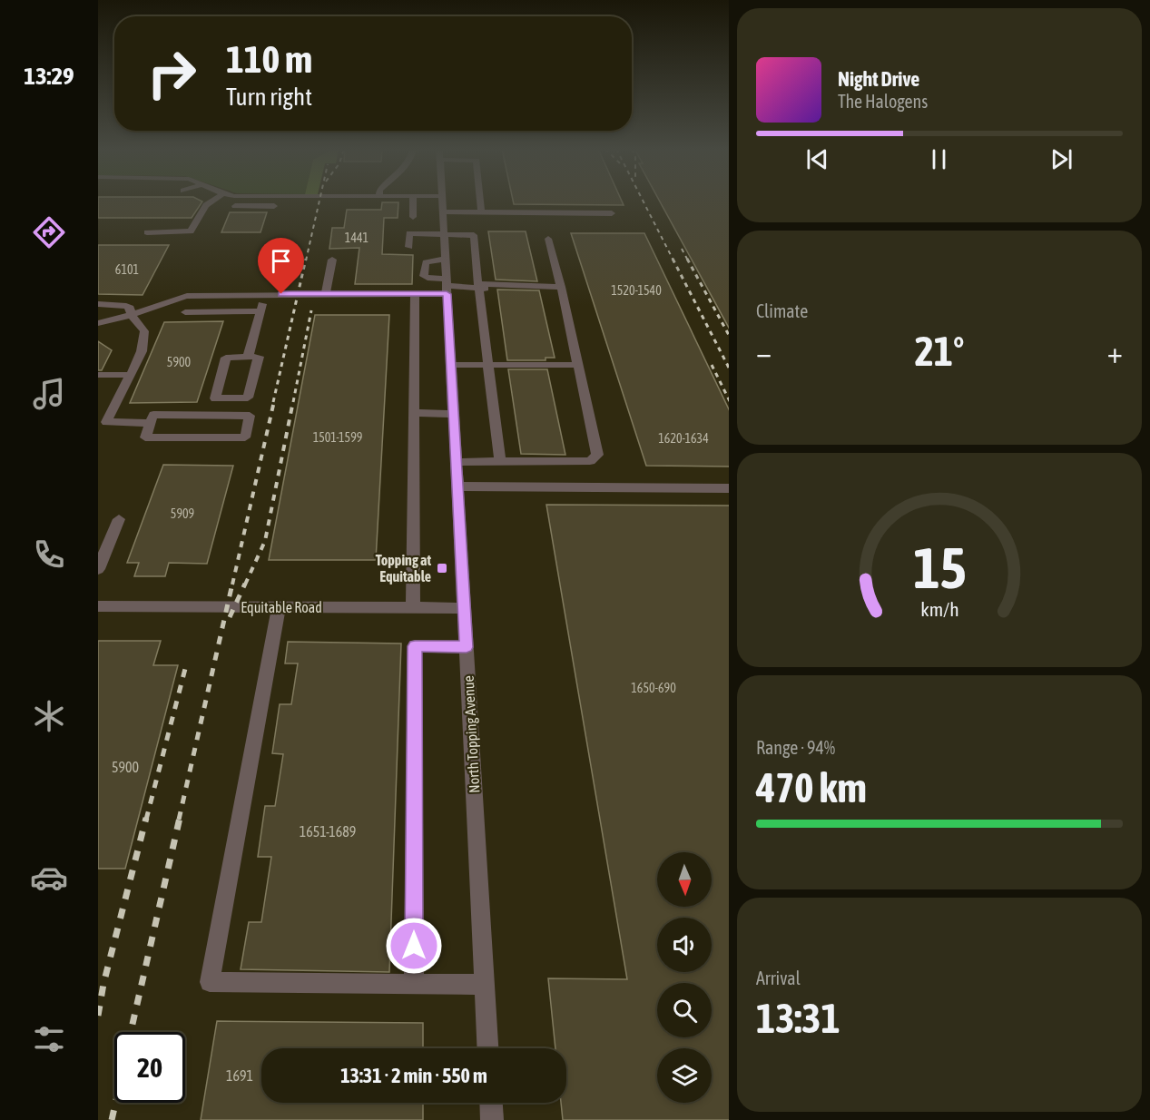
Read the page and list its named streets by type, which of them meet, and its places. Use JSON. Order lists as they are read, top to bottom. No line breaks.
{"streets":{"street":["Equitable Road","North Topping Avenue"]},"crossings":[["Equitable Road","North Topping Avenue"]],"places":{"transit":["Topping at Equitable"]},"house_numbers":["1441","6101","1520-1540","5900","1501-1599","1620-1634","5909","1650-690","5900","1651-1689","1691"],"north":"bottom","page":{"tabs":"13:29","turn":["110 m","Turn right"],"song":["Night Drive","The Halogens"],"tile":["Climate",["Range · 94%","470 km"],["Arrival","13:31"]],"heat":["−","21°","+"],"limit":"20","trip":"13:31 · 2 min · 550 m","gauge":["15","km/h"]}}
